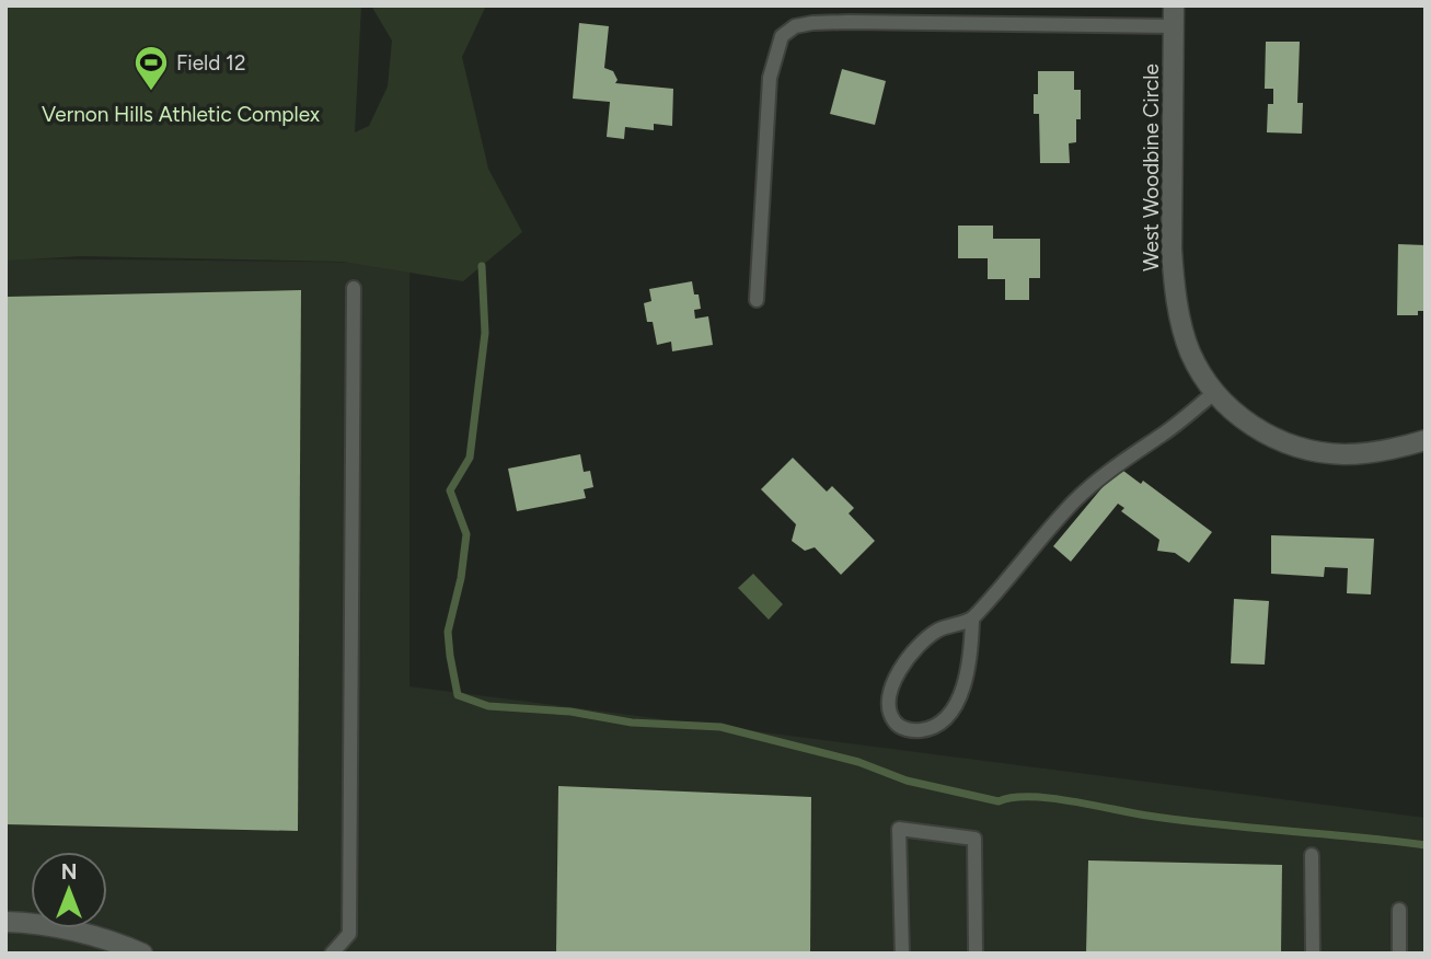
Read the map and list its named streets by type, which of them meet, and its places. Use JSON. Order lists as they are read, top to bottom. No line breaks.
{"streets":{"street":["West Woodbine Circle"]},"parks":["Vernon Hills Athletic Complex"],"places":{"sports":["Field 12"]},"north":"top"}
